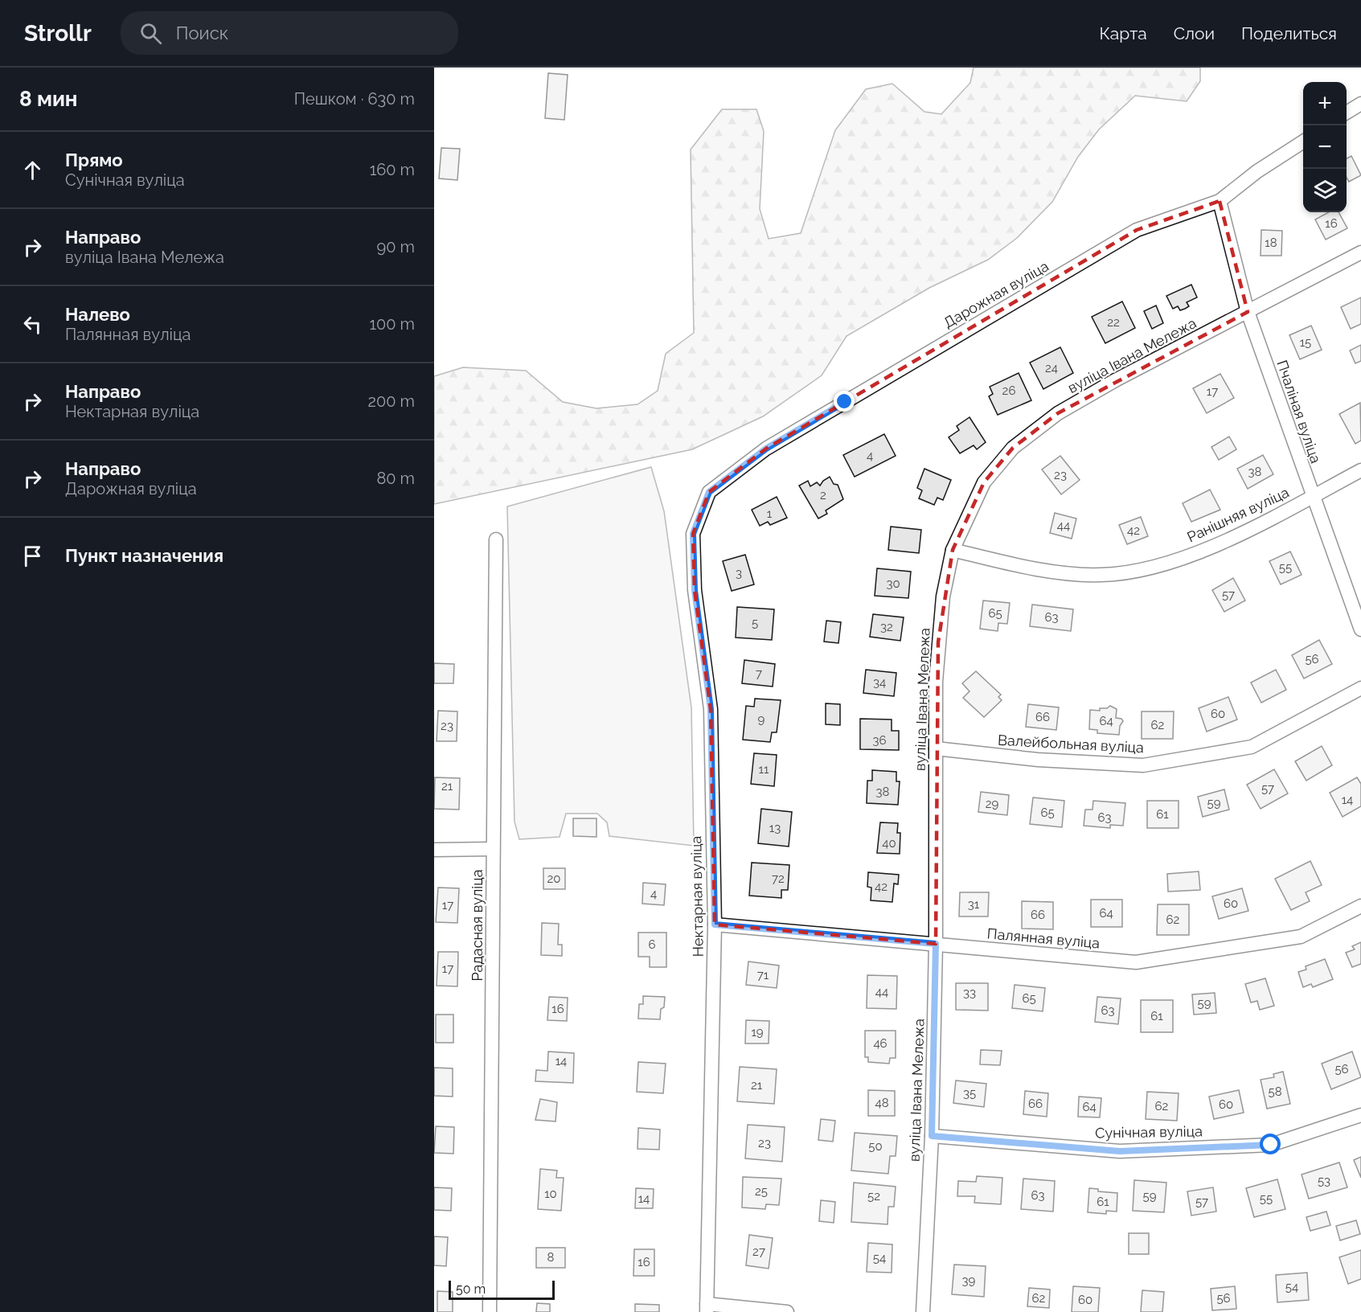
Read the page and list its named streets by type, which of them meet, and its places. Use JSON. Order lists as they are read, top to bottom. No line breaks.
{"streets":{"street":["Дарожная вуліца","вуліца Івана Мележа","Пчаліная вуліца","Ранішняя вуліца","Валейбольная вуліца","Нектарная вуліца","Радасная вуліца","Палянная вуліца","Сунічная вуліца"]},"crossings":[["Дарожная вуліца","Пчаліная вуліца"],["Дарожная вуліца","Нектарная вуліца"],["вуліца Івана Мележа","Пчаліная вуліца"],["вуліца Івана Мележа","Ранішняя вуліца"],["вуліца Івана Мележа","Валейбольная вуліца"],["вуліца Івана Мележа","Палянная вуліца"],["вуліца Івана Мележа","Сунічная вуліца"],["Пчаліная вуліца","Ранішняя вуліца"],["Нектарная вуліца","Палянная вуліца"]],"house_numbers":["16","18","22","15","24","26","17","4","38","23","2","1","44","42","55","3","30","57","65","63","5","32","56","7","34","60","66","9","64","62","23","36","11","21","57","38","14","59","29","65","61","63","13","40","20","72","42","4","60","31","17","64","66","62","6","17","71","44","33","65","59","16","63","61","19","46","14","56","21","58","35","48","66","60","62","64","23","50","53","25","10","63","52","59","14","55","61","57","27","8","54","16","39","54","62","56","60"],"scale_bar":"50 m","page":{"header":"Strollr","search":"Поиск","nav":["Карта","Слои","Поделиться"],"heading":["8 мин","Пешком · 630 m"],"map_buttons":["+","−"],"list":[["Прямо","Сунічная вуліца","160 m"],["Направо","вуліца Івана Мележа","90 m"],["Налево","Палянная вуліца","100 m"],["Направо","Нектарная вуліца","200 m"],["Направо","Дарожная вуліца","80 m"],"Пункт назначения"],"scale":"50 m"}}
